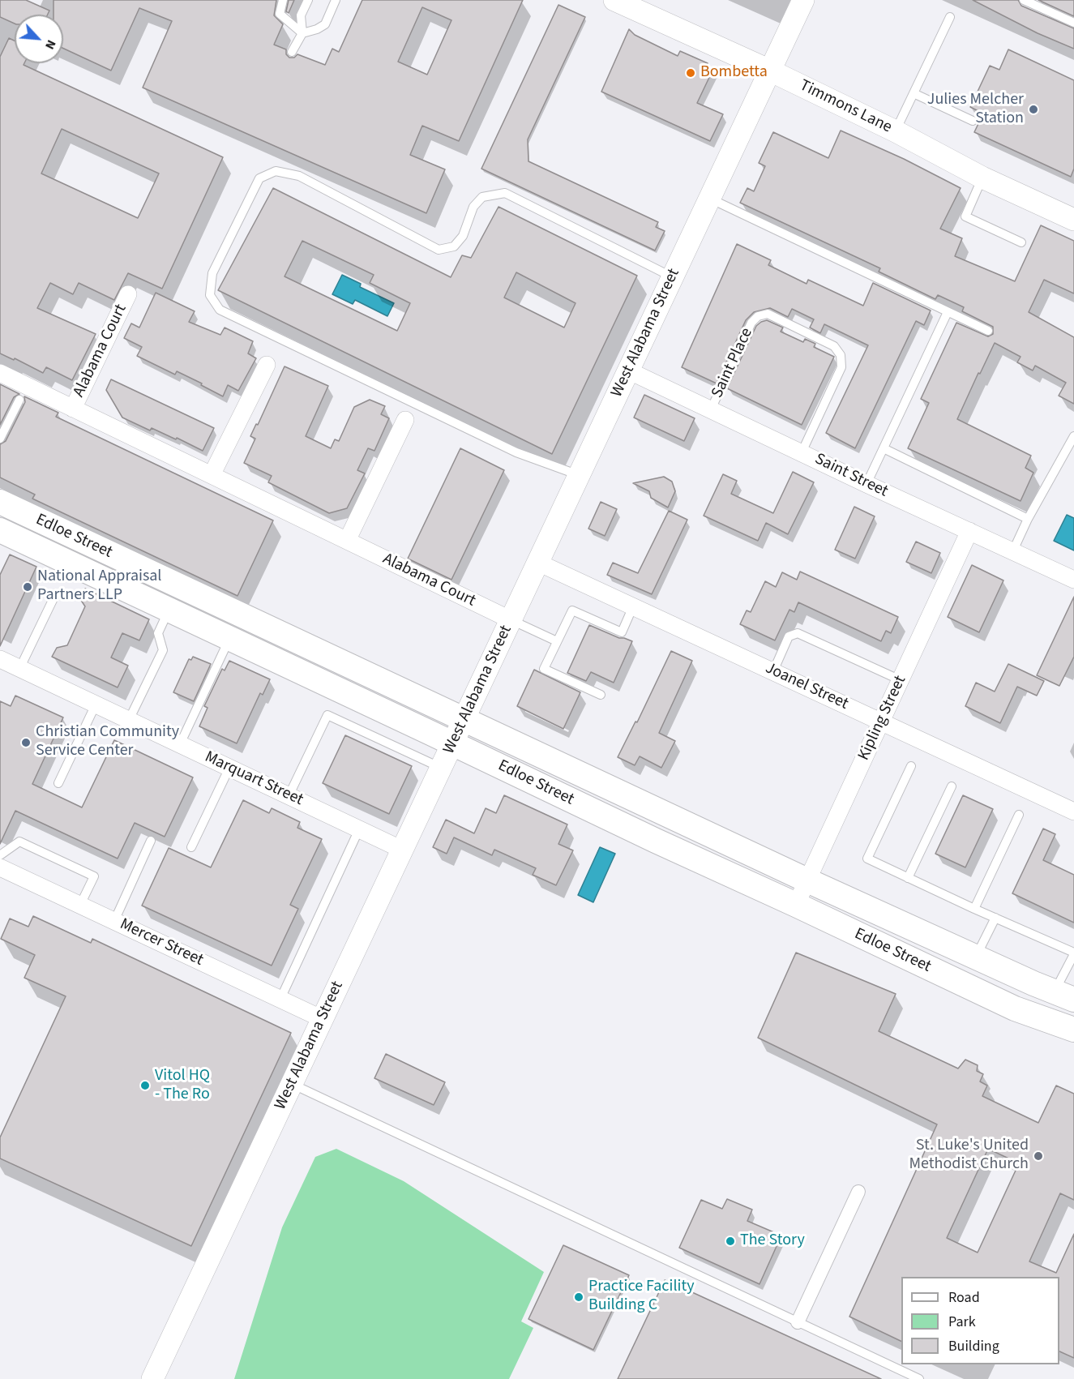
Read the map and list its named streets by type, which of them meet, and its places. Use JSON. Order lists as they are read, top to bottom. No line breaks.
{"streets":{"main road":["Edloe Street"],"street":["Timmons Lane","West Alabama Street","Alabama Court","Saint Street","Joanel Street","Kipling Street","Marquart Street","Mercer Street"],"lane":["Saint Place"]},"crossings":[["Timmons Lane","West Alabama Street"],["West Alabama Street","Alabama Court"],["West Alabama Street","Saint Street"],["West Alabama Street","Edloe Street"],["West Alabama Street","Joanel Street"],["West Alabama Street","Marquart Street"],["West Alabama Street","Mercer Street"],["Saint Place","Saint Street"],["Saint Street","Kipling Street"],["Edloe Street","Kipling Street"],["Joanel Street","Kipling Street"]],"places":["Bombetta","Julies Melcher Station","National Appraisal Partners LLP","Christian Community Service Center","Vitol HQ - The Ro","St. Luke's United Methodist Church","The Story","Practice Facility Building C"],"legend":["Road","Park","Building"],"north":"bottom right"}
